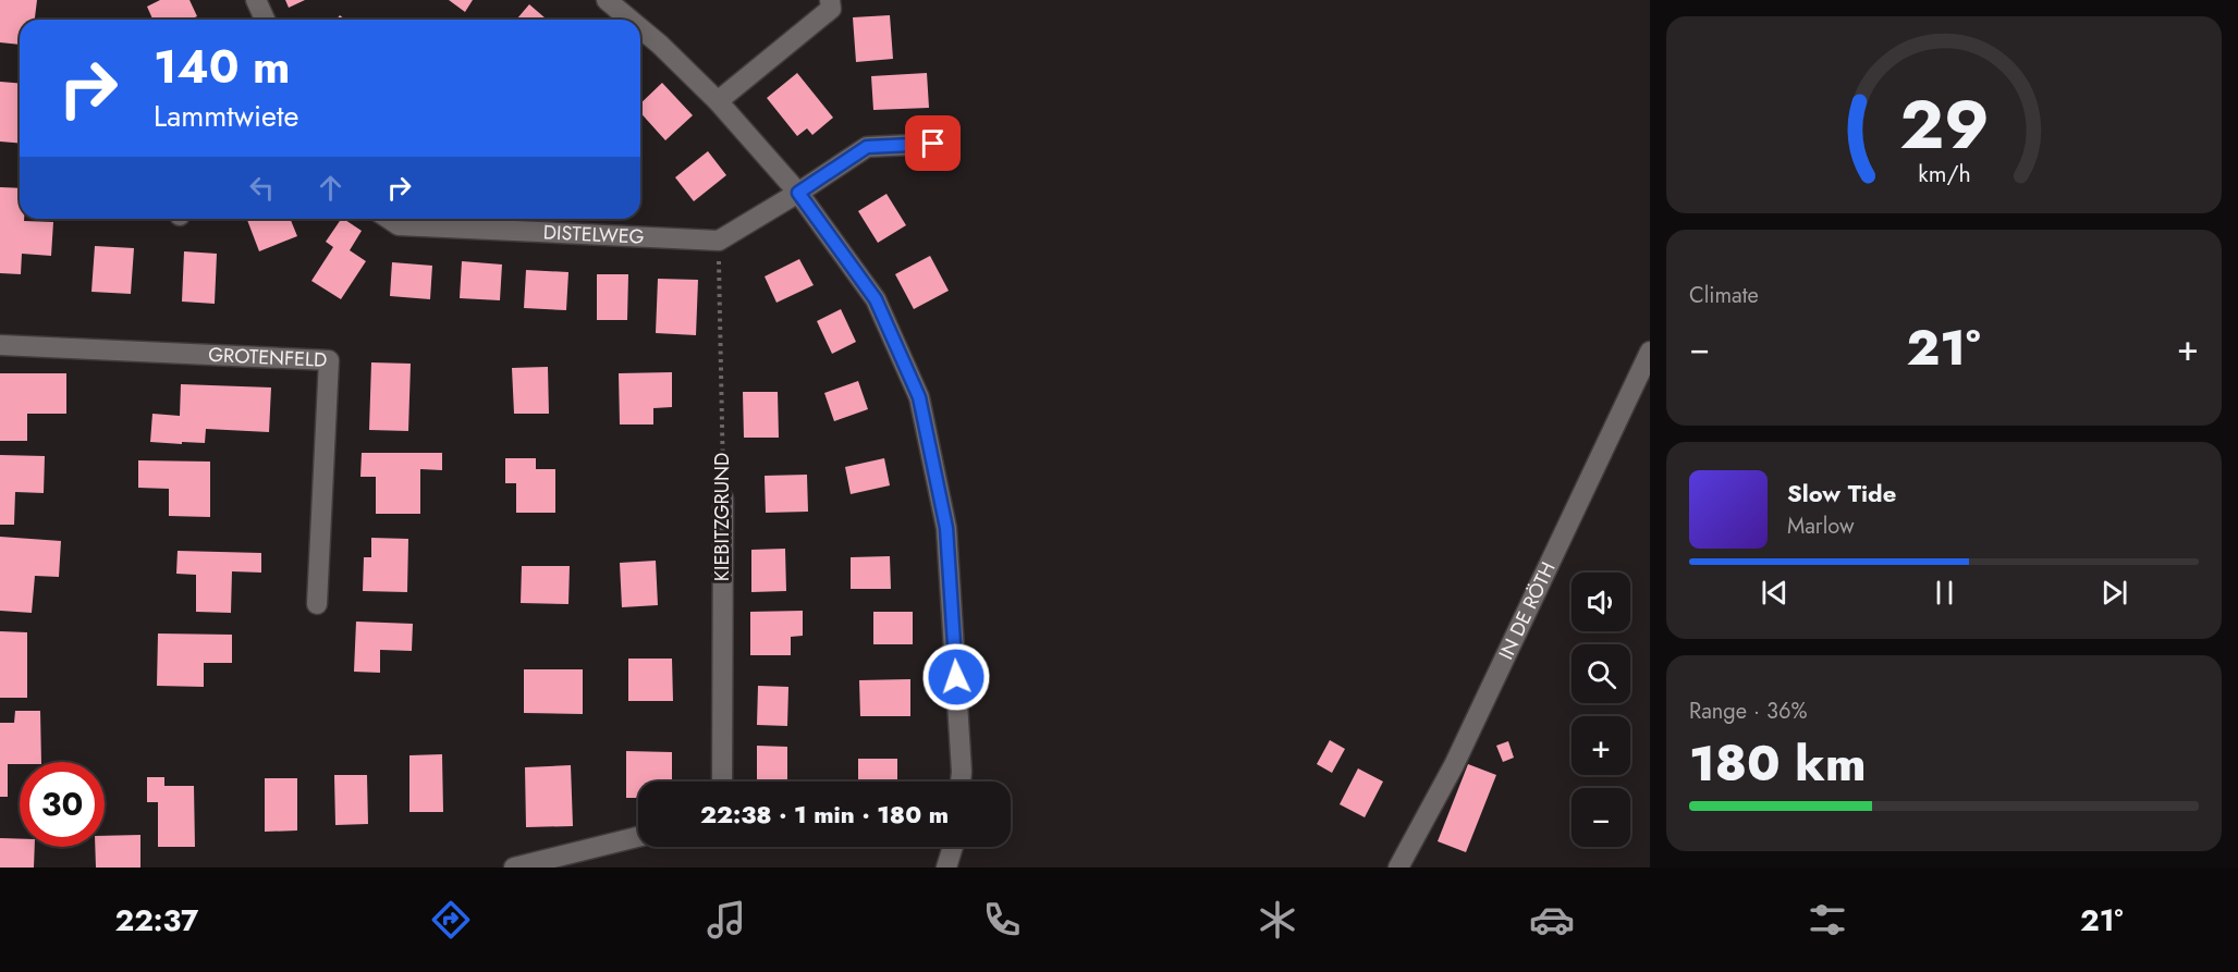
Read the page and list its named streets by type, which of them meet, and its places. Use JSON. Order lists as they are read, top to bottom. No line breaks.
{"streets":{"street":["DISTELWEG","GROTENFELD","KIEBITZGRUND","IN DE RÖTH"]},"crossings":[["DISTELWEG","KIEBITZGRUND"]],"page":{"turn":["140 m","Lammtwiete"],"tile":["Climate",["Range · 36%","180 km"]],"heat":["−","21°","+"],"song":["Slow Tide","Marlow"],"map_buttons":["+","−"],"limit":"30","trip":"22:38 · 1 min · 180 m","tabs":["22:37","21°"],"gauge":["29","km/h"]}}
